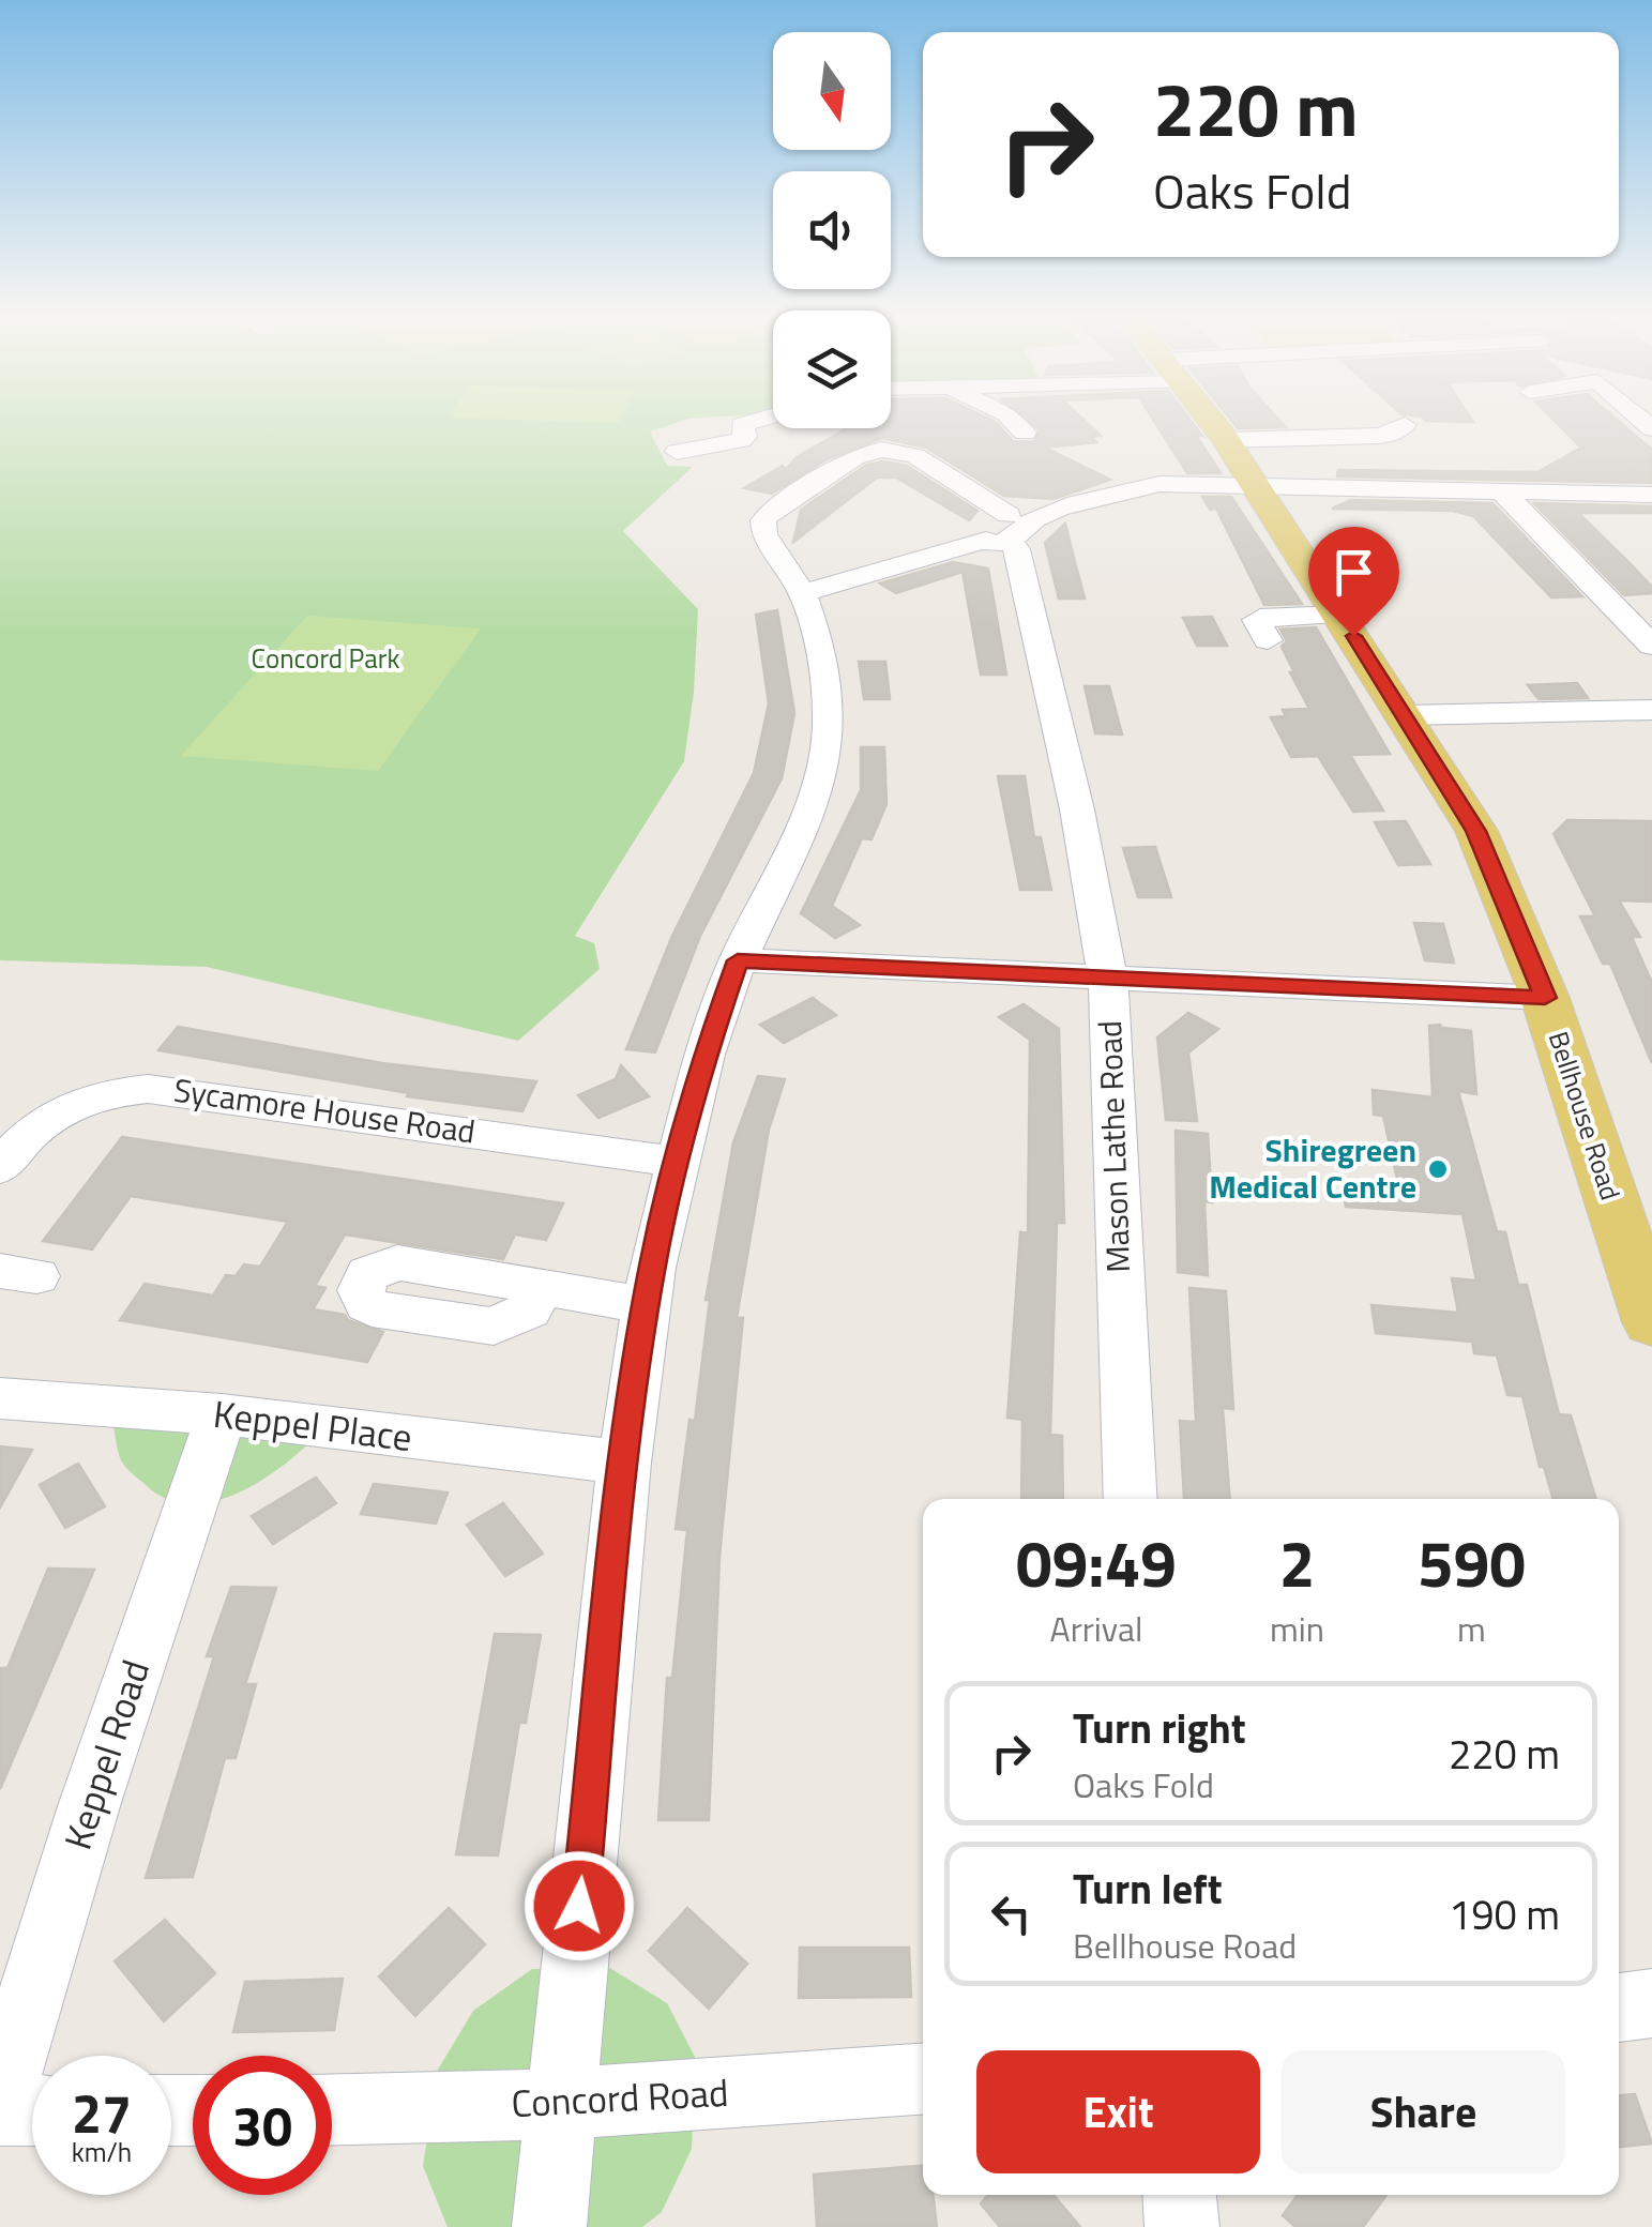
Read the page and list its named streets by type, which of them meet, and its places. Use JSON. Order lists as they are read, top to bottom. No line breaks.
{"streets":{"main road":["Bellhouse Road"],"street":["Sycamore House Road","Mason Lathe Road","Keppel Place","Keppel Road","Concord Road"]},"crossings":[["Keppel Place","Keppel Road"]],"parks":["Concord Park"],"places":["Shiregreen Medical Centre"],"north":"bottom","page":{"turn":["220 m","Oaks Fold"],"eta":["09:49","Arrival","2","min","590","m"],"list":[{"name":"Turn right","note":"Oaks Fold","value":"220 m"},{"name":"Turn left","note":"Bellhouse Road","value":"190 m"}],"buttons":["Exit","Share"],"speed":"27 km/h","limit":"30"}}
